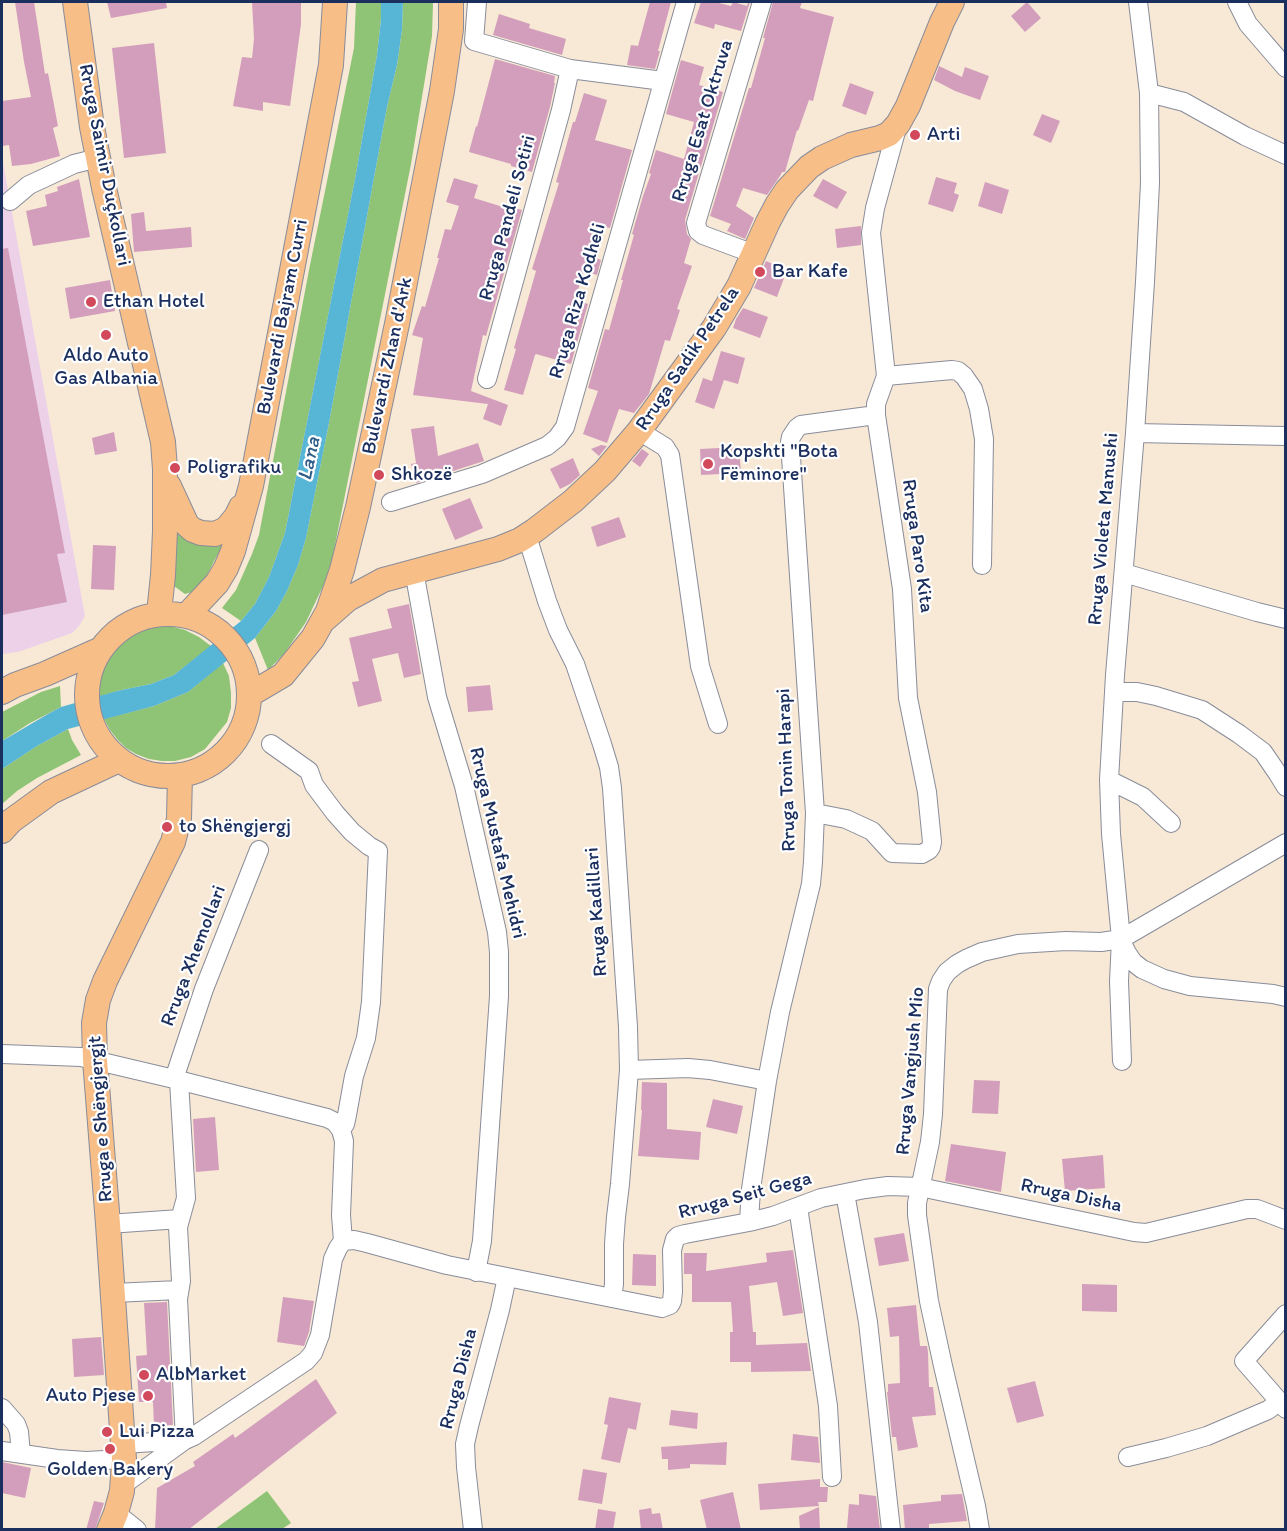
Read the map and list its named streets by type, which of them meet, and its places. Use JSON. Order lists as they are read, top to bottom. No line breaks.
{"streets":{"main road":["Rruga Saimir Duçkollari","Bulevardi Bajram Curri","Rruga Sadik Petrela","Bulevardi Zhan d'Ark","Rruga e Shëngjergjt"],"street":["Rruga Esat Oktruva","Rruga Pandeli Sotiri","Rruga Riza Kodheli","Rruga Violeta Manushi","Rruga Paro Kita","Rruga Tonin Harapi","Rruga Mustafa Mehidri","Rruga Kadillari","Rruga Xhemollari","Rruga Vangjush Mio","Rruga Seit Gega","Rruga Disha"]},"crossings":[["Rruga Esat Oktruva","Rruga Sadik Petrela"],["Rruga Saimir Duçkollari","Bulevardi Bajram Curri"],["Rruga Saimir Duçkollari","Bulevardi Zhan d'Ark"],["Rruga Saimir Duçkollari","Rruga e Shëngjergjt"],["Bulevardi Bajram Curri","Bulevardi Zhan d'Ark"],["Bulevardi Bajram Curri","Rruga e Shëngjergjt"],["Rruga Sadik Petrela","Bulevardi Zhan d'Ark"],["Rruga Sadik Petrela","Rruga Paro Kita"],["Rruga Sadik Petrela","Rruga Mustafa Mehidri"],["Rruga Sadik Petrela","Rruga Kadillari"],["Bulevardi Zhan d'Ark","Rruga e Shëngjergjt"],["Rruga Violeta Manushi","Rruga Vangjush Mio"],["Rruga Paro Kita","Rruga Tonin Harapi"],["Rruga Tonin Harapi","Rruga Seit Gega"],["Rruga Mustafa Mehidri","Rruga Seit Gega"],["Rruga Kadillari","Rruga Seit Gega"],["Rruga Vangjush Mio","Rruga Disha"],["Rruga Seit Gega","Rruga Disha"]],"water":["Lana"],"places":["Arti","Bar Kafe","Ethan Hotel","Aldo Auto Gas Albania","Kopshti \"Bota Fëminore\"","Poligrafiku","Shkozë","to Shëngjergj","AlbMarket","Auto Pjese","Lui Pizza","Golden Bakery"]}
